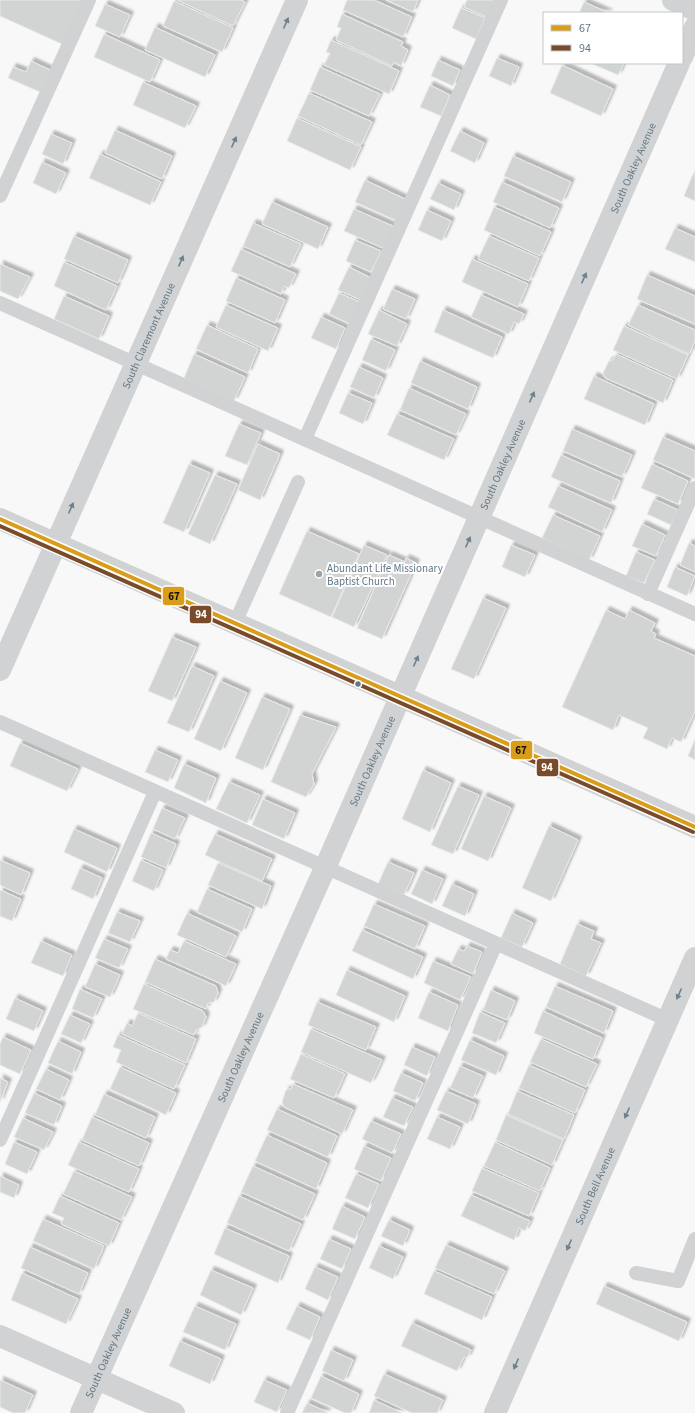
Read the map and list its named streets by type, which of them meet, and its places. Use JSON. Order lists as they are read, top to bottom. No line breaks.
{"streets":{"street":["South Oakley Avenue","South Claremont Avenue","South Bell Avenue"]},"one_way":["South Oakley Avenue","South Claremont Avenue","South Bell Avenue"],"places":["Abundant Life Missionary Baptist Church"],"lines":["transit line 67","transit line 94"],"legend":["67","94"]}
